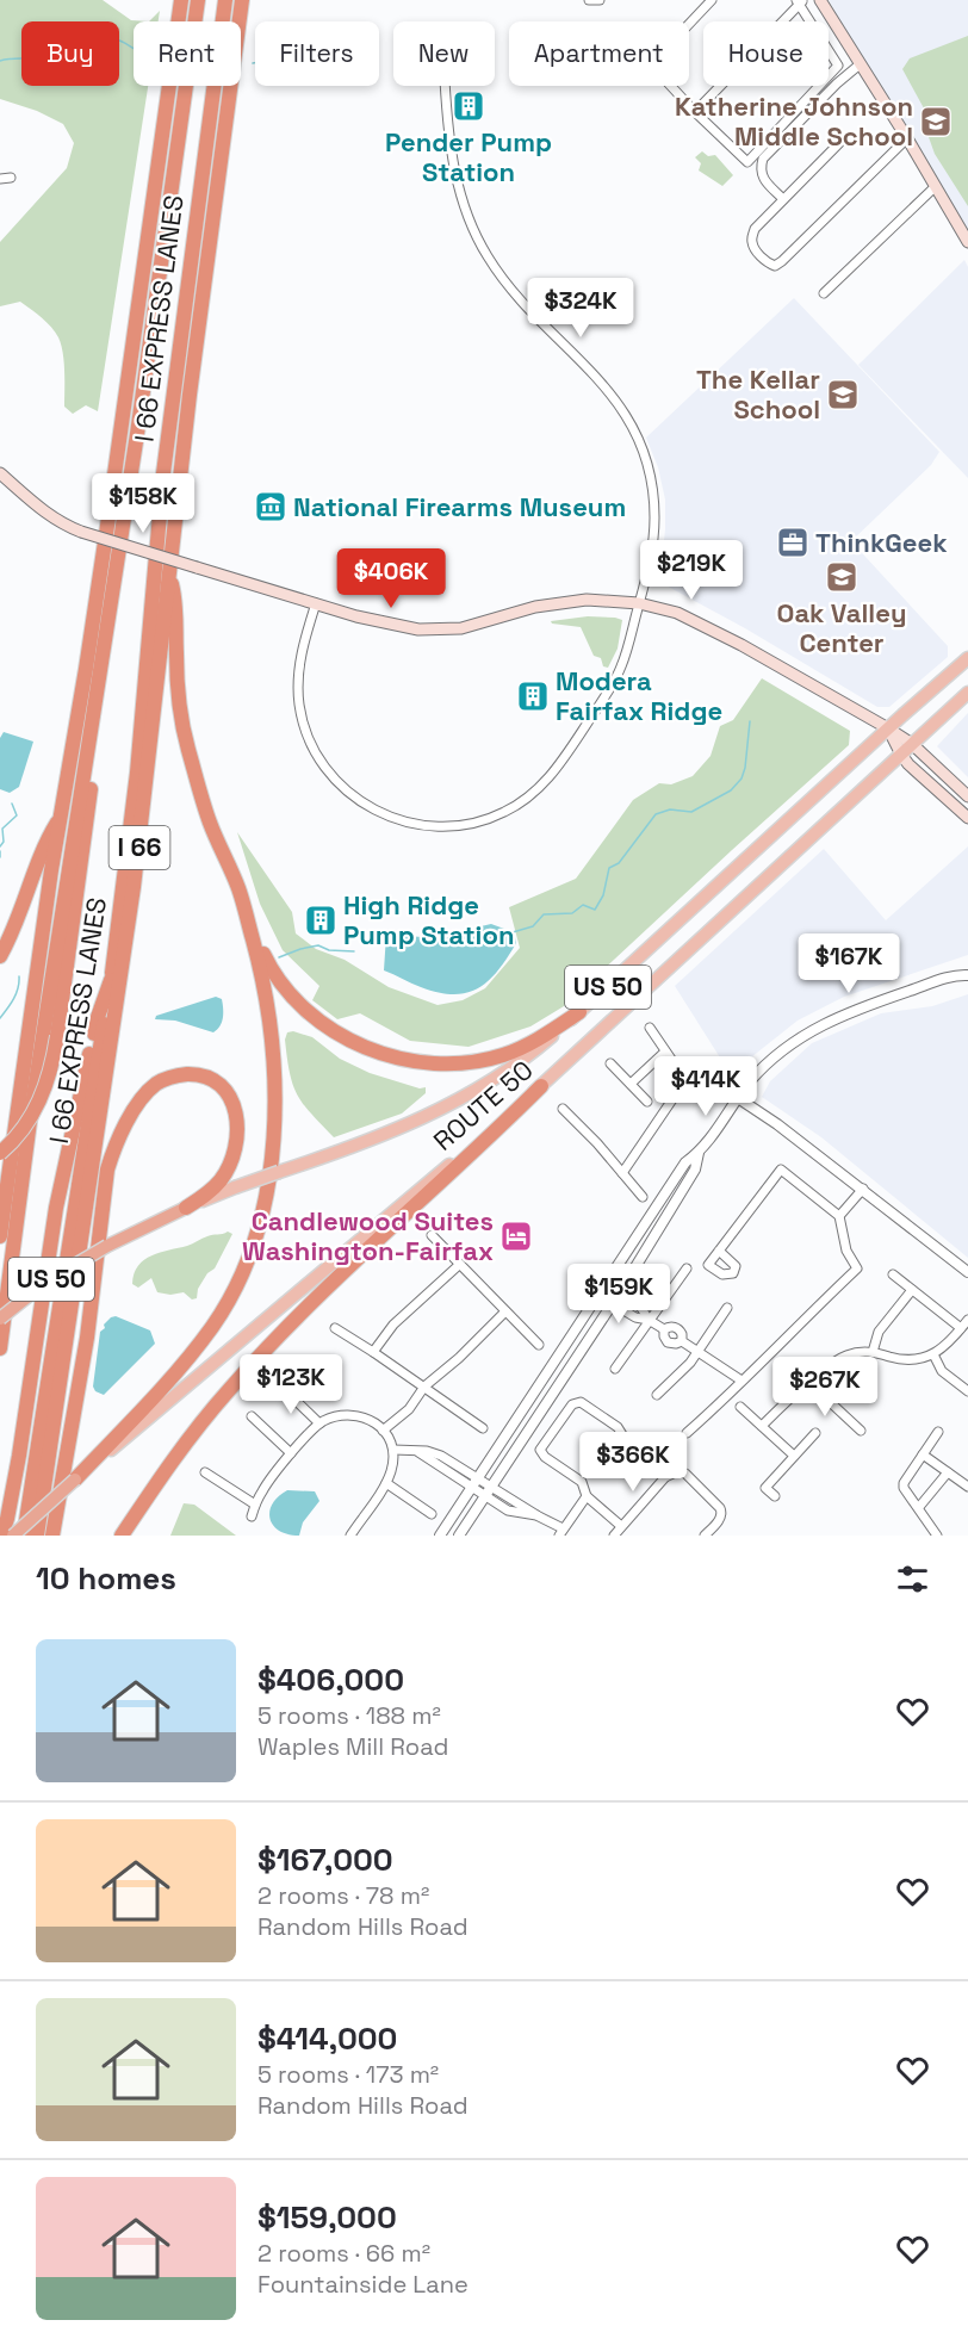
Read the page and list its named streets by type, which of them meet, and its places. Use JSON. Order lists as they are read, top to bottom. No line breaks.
{"streets":{"highway":["I 66 EXPRESS LANES","I 66","US 50","ROUTE 50"]},"places":{"building":["Pender Pump Station","Modera Fairfax Ridge","High Ridge Pump Station"],"school or university":["Katherine Johnson Middle School","The Kellar School","Oak Valley Center"],"museum":["National Firearms Museum"],"office":["ThinkGeek"],"hotel":["Candlewood Suites Washington-Fairfax"]},"page":{"chip":["Buy","Rent","Filters","New","Apartment","House"],"price":["$324K","$158K","$219K","$406K","$167K","$414K","$159K","$123K","$267K","$366K"],"heading":"10 homes","list":[{"name":"$406,000","note":"5 rooms · 188 m² · Waples Mill Road"},{"name":"$167,000","note":"2 rooms · 78 m² · Random Hills Road"},{"name":"$414,000","note":"5 rooms · 173 m² · Random Hills Road"},{"name":"$159,000","note":"2 rooms · 66 m² · Fountainside Lane"}]}}
